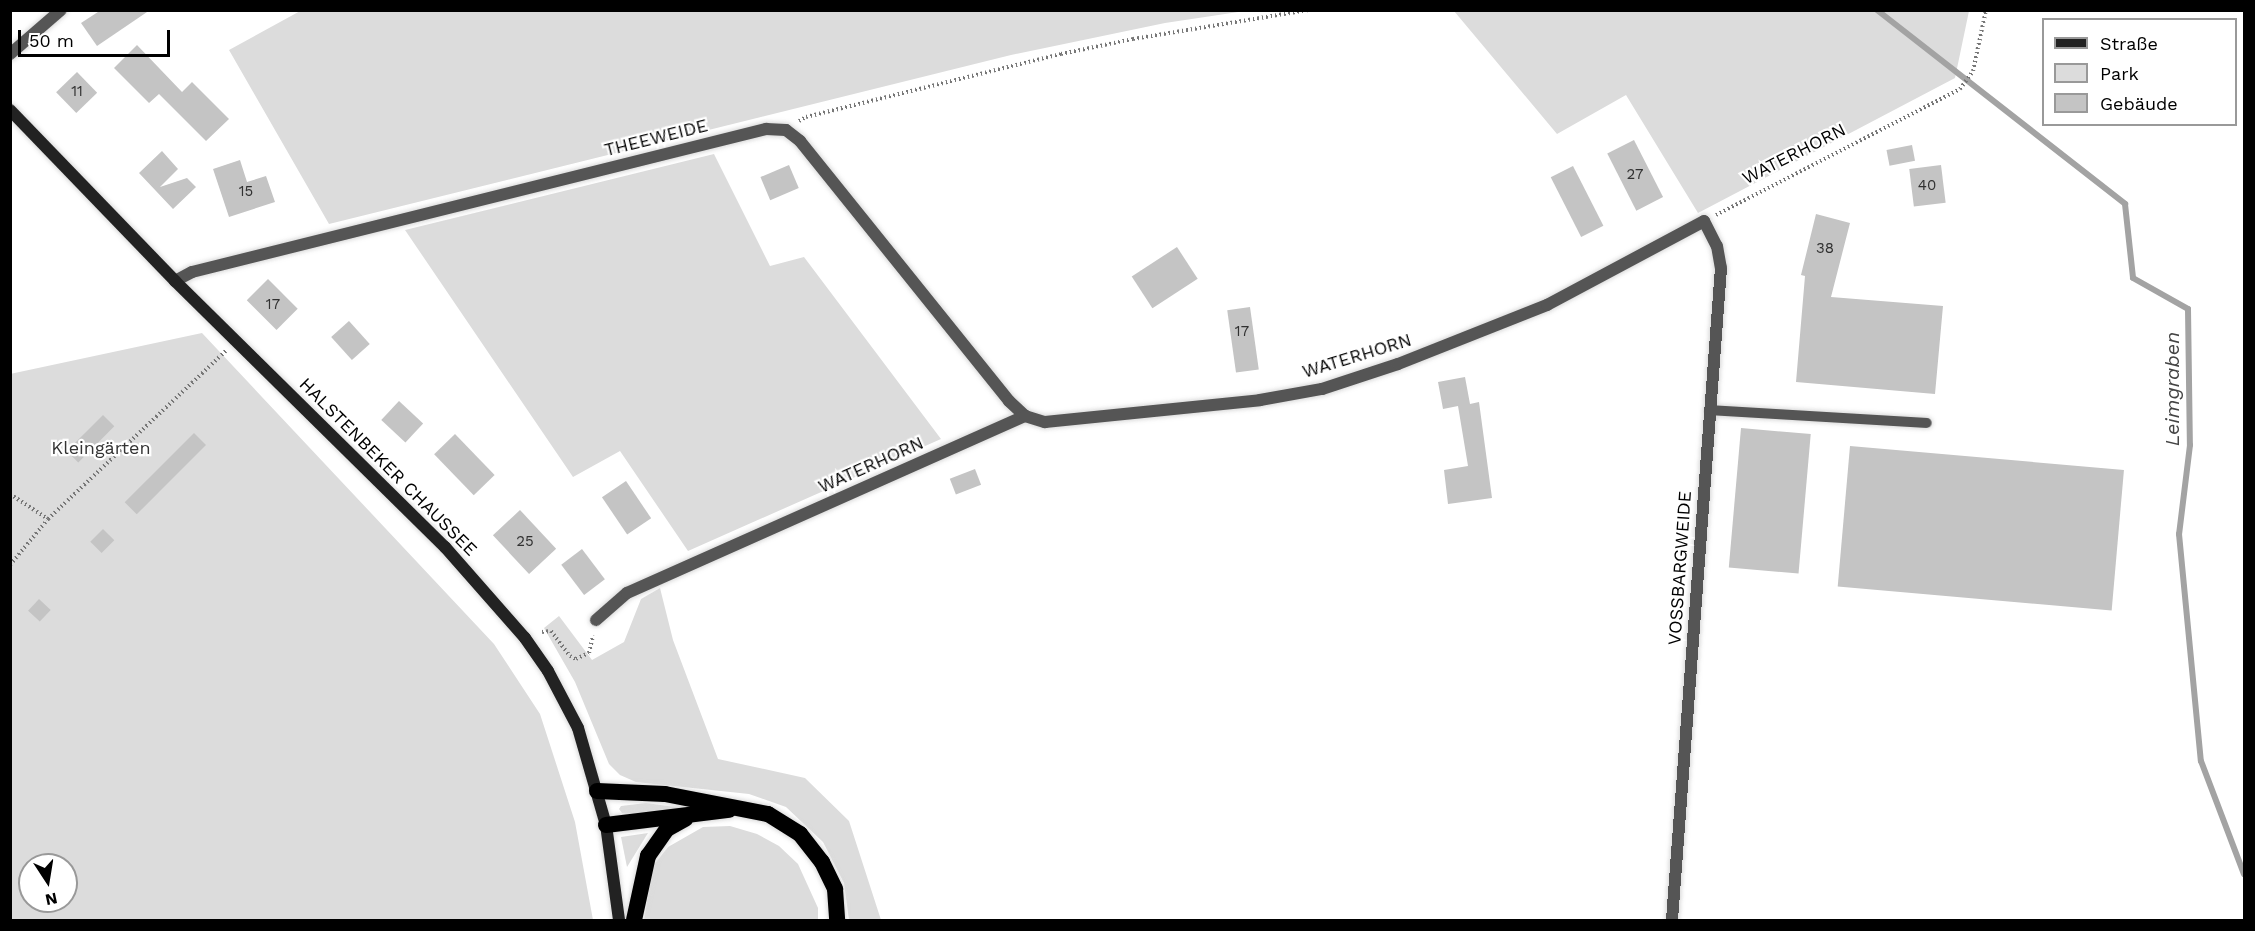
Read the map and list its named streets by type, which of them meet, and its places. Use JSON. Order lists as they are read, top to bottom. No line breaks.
{"streets":{"main road":["HALSTENBEKER CHAUSSEE"],"street":["THEEWEIDE","WATERHORN","VOSSBARGWEIDE"]},"crossings":[["THEEWEIDE","HALSTENBEKER CHAUSSEE"],["WATERHORN","VOSSBARGWEIDE"]],"water":["Leimgraben"],"parks":["Kleingärten"],"house_numbers":["11","27","40","15","38","17","17","25"],"legend":["Straße","Park","Gebäude"],"scale_bar":"50 m","north":"bottom"}
